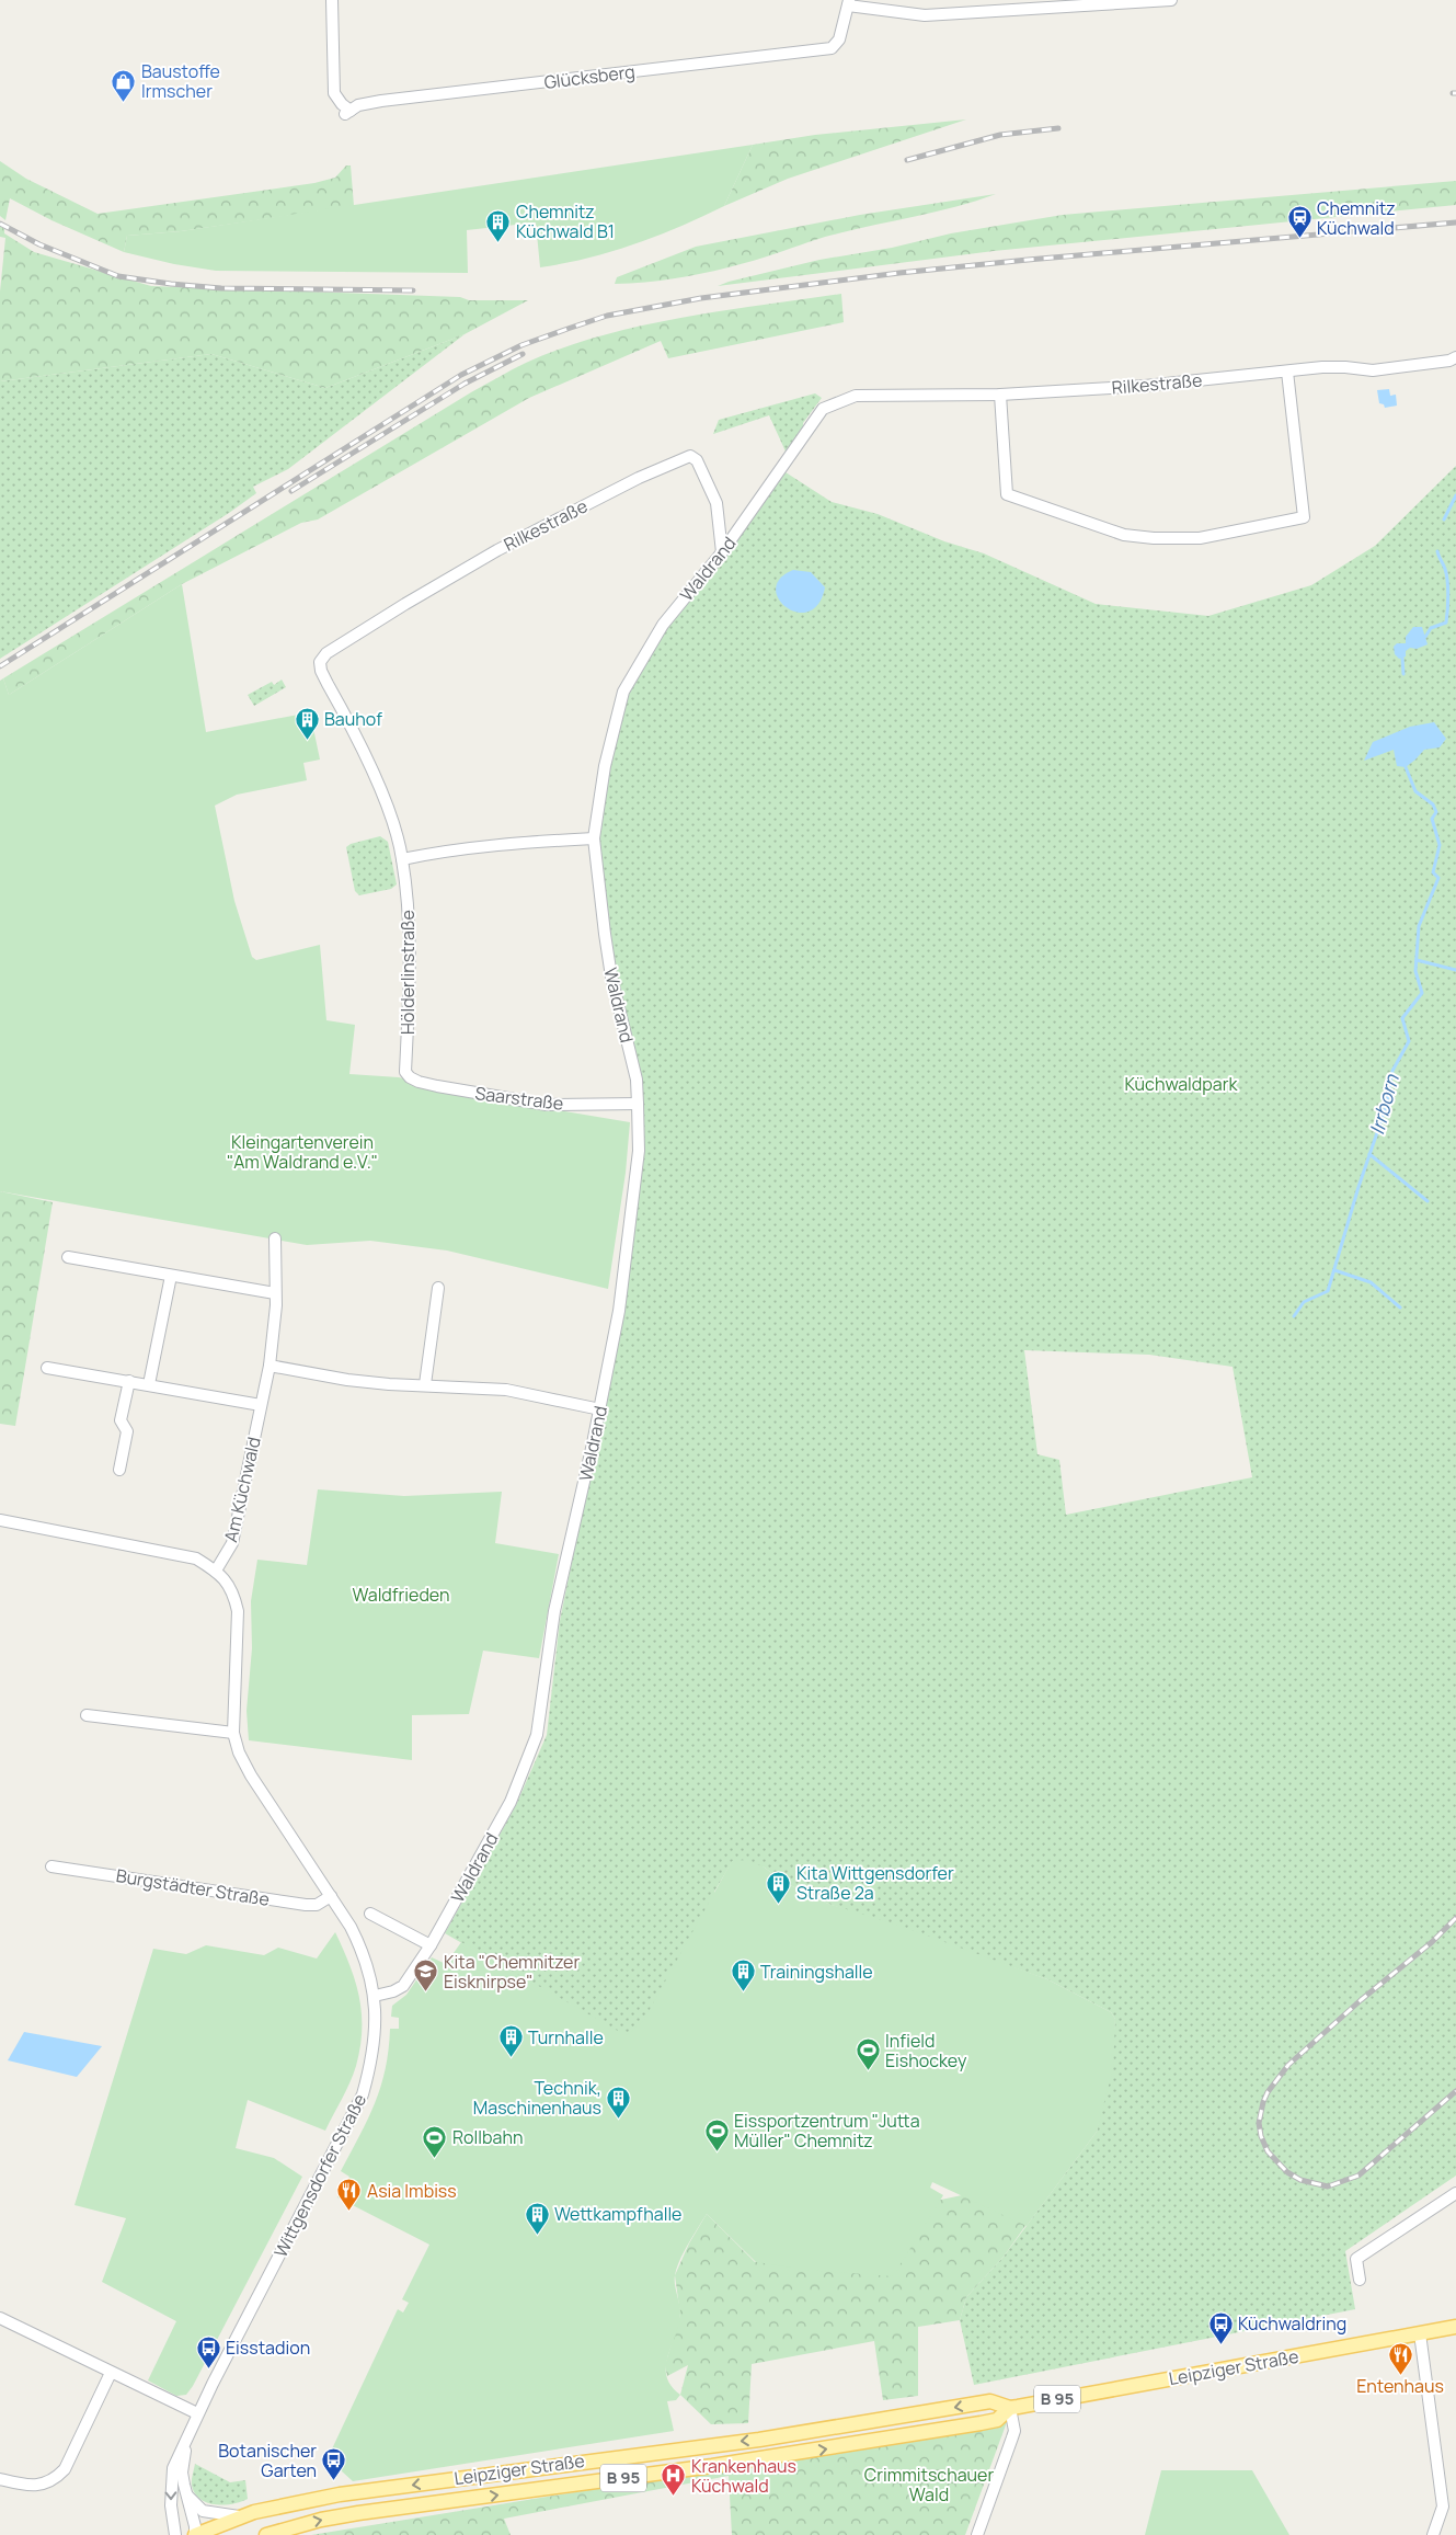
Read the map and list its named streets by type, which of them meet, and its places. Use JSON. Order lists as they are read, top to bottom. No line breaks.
{"streets":{"main road":["Leipziger Straße","B 95"],"street":["Glücksberg","Rilkestraße","Waldrand","Hölderlinstraße","Saarstraße","Am Küchwald","Burgstädter Straße","Wittgensdorfer Straße"]},"crossings":[["Rilkestraße","Waldrand"],["Rilkestraße","Hölderlinstraße"],["Waldrand","Saarstraße"],["Waldrand","Wittgensdorfer Straße"],["Hölderlinstraße","Saarstraße"],["Am Küchwald","Wittgensdorfer Straße"],["Burgstädter Straße","Wittgensdorfer Straße"],["Wittgensdorfer Straße","Leipziger Straße"]],"water":["Irrborn"],"parks":["Küchwaldpark","Kleingartenverein \"Am Waldrand e.V.\"","Waldfrieden","Crimmitschauer Wald"],"places":{"shop":["Baustoffe Irmscher"],"station":["Chemnitz Küchwald"],"building":["Chemnitz Küchwald B1","Bauhof","Kita Wittgensdorfer Straße 2a","Trainingshalle","Turnhalle","Technik, Maschinenhaus","Wettkampfhalle"],"school or university":["Kita \"Chemnitzer Eisknirpse\""],"sports":["Infield Eishockey","Eissportzentrum \"Jutta Müller\" Chemnitz","Rollbahn"],"restaurant":["Asia Imbiss","Entenhaus"],"bus stop":["Küchwaldring","Eisstadion","Botanischer Garten"],"hospital":["Krankenhaus Küchwald"]}}
